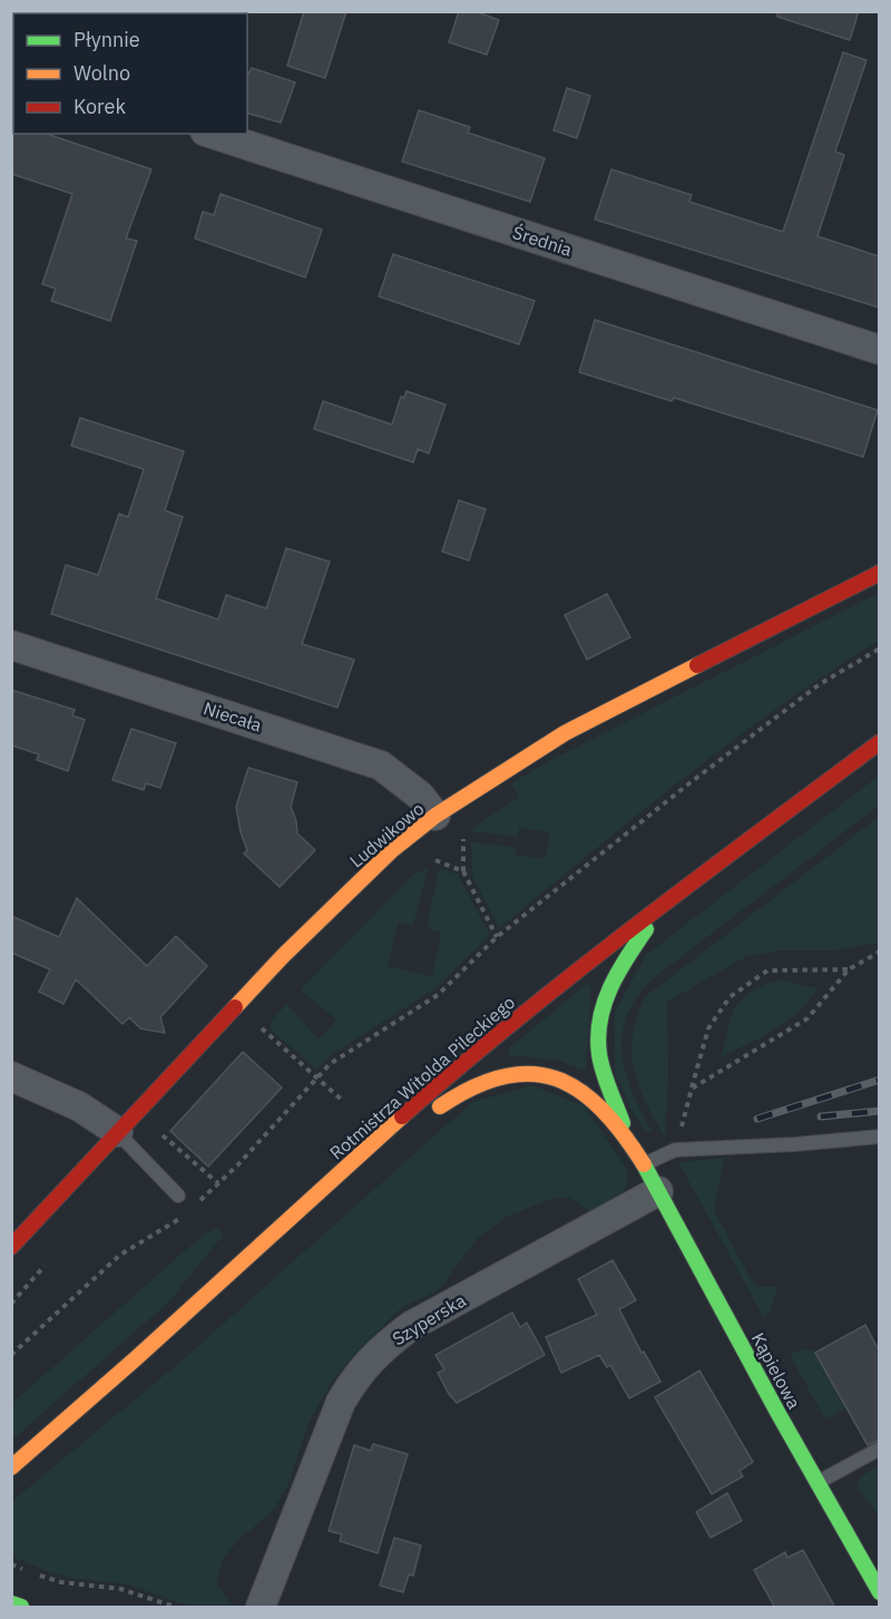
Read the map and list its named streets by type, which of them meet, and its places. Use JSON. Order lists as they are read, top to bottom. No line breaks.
{"streets":{"main road":["Ludwikowo","Rotmistrza Witolda Pileckiego","Kąpielowa"],"street":["Średnia","Niecała","Szyperska"]},"crossings":[["Niecała","Ludwikowo"],["Szyperska","Kąpielowa"]],"legend":["Płynnie","Wolno","Korek"]}
